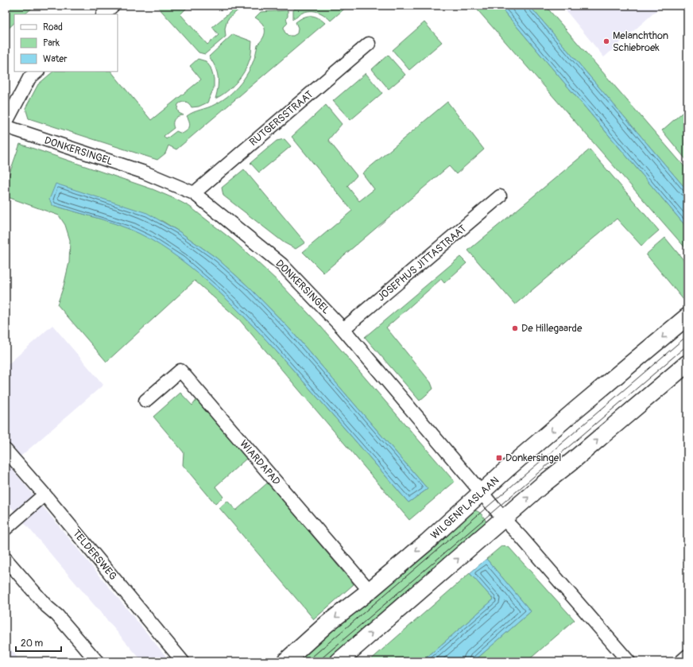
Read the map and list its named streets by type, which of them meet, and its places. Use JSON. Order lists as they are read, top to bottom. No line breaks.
{"streets":{"street":["RUTGERSSTRAAT","DONKERSINGEL","JOSEPHUS JITTASTRAAT","WIARDAPAD","WILGENPLASLAAN","TELDERSWEG"]},"crossings":[["RUTGERSSTRAAT","DONKERSINGEL"],["DONKERSINGEL","JOSEPHUS JITTASTRAAT"],["DONKERSINGEL","WILGENPLASLAAN"],["WIARDAPAD","WILGENPLASLAAN"]],"places":{"other":["Melanchthon Schiebroek","De Hillegaarde"],"transit":["Donkersingel"]},"legend":["Road","Park","Water"],"scale_bar":"20 m"}
